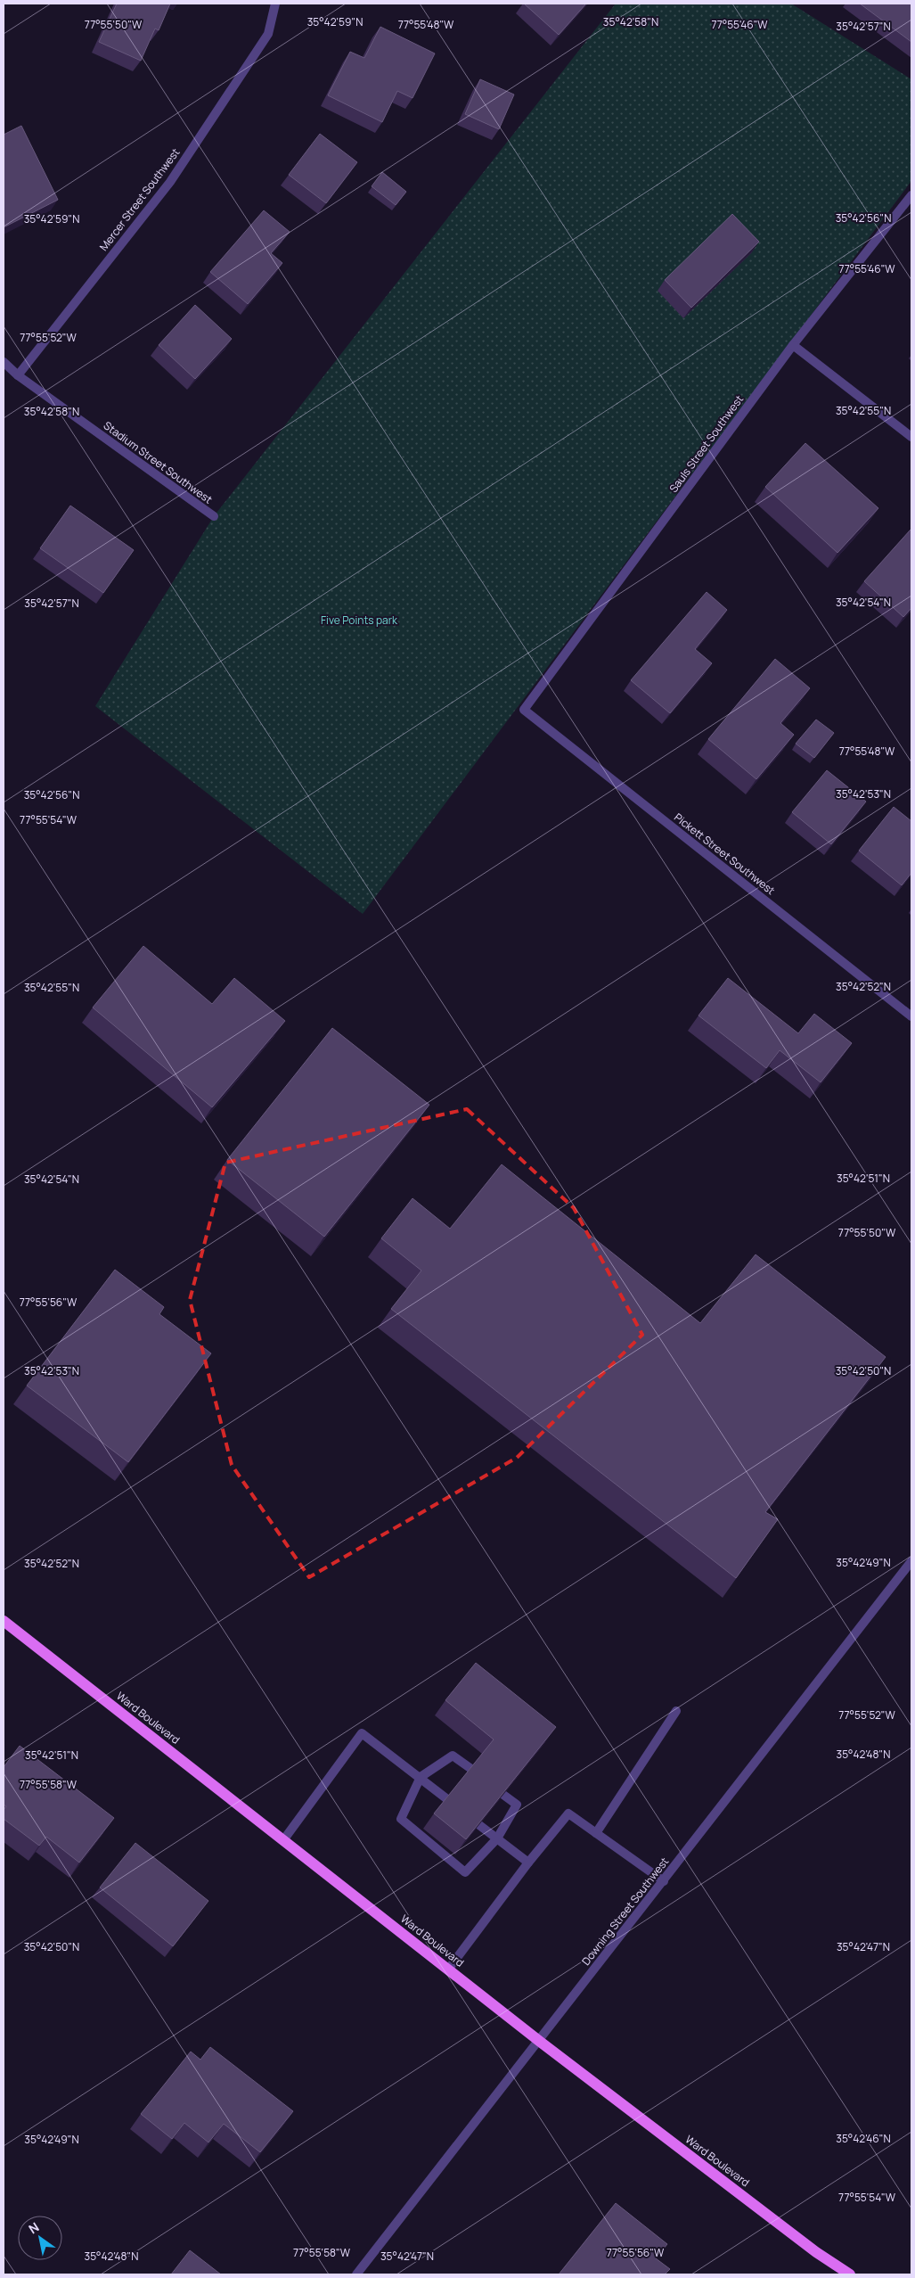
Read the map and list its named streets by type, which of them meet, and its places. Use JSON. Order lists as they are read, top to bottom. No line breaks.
{"streets":{"main road":["Ward Boulevard"],"street":["Mercer Street Southwest","Sauls Street Southwest","Stadium Street Southwest","Pickett Street Southwest","Downing Street Southwest"]},"crossings":[["Mercer Street Southwest","Stadium Street Southwest"],["Sauls Street Southwest","Pickett Street Southwest"],["Ward Boulevard","Downing Street Southwest"]],"parks":["Five Points park"],"north":"top left","coordinates":["35°42'59\"N","35°42'58\"N","77°55'50\"W","77°55'48\"W","77°55'46\"W","35°42'57\"N","35°42'56\"N","77°55'52\"W","35°42'55\"N","35°42'54\"N","35°42'53\"N","77°55'54\"W","35°42'52\"N","35°42'51\"N","77°55'56\"W","35°42'50\"N","35°42'49\"N","35°42'48\"N","77°55'58\"W","35°42'47\"N","35°42'46\"N"]}
